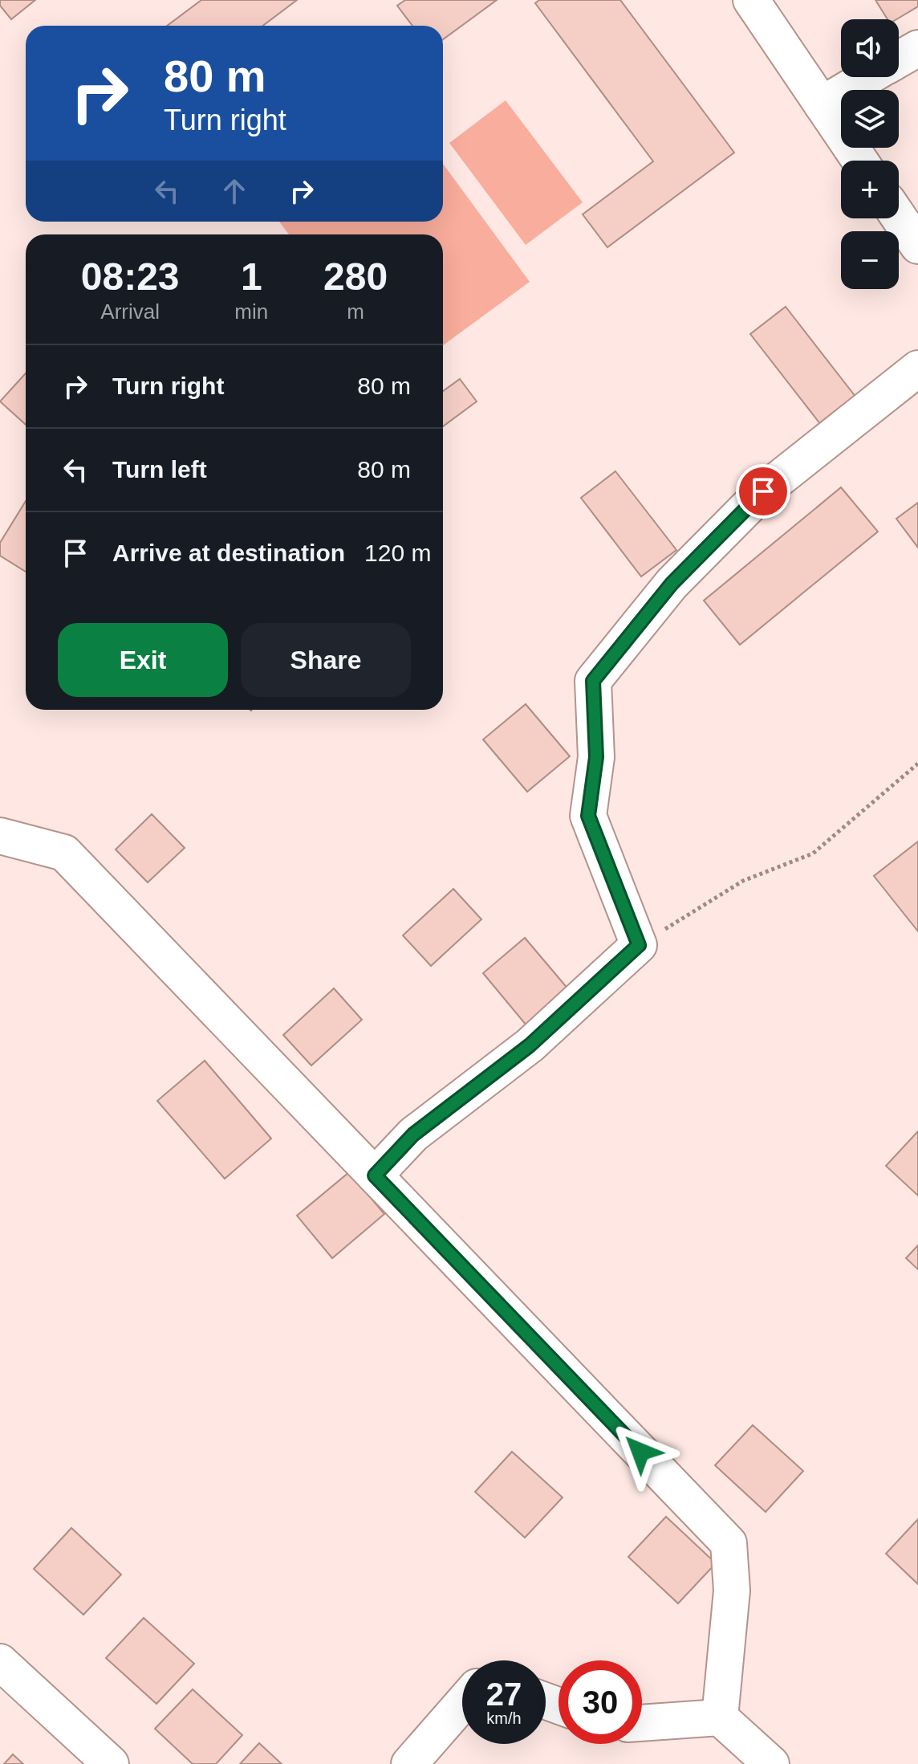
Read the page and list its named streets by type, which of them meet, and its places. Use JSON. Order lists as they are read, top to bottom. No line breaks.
{"page":{"map_buttons":["+","−"],"turn":["80 m","Turn right"],"eta":["08:23","Arrival","1","min","280","m"],"list":[{"name":"Turn right","value":"80 m"},{"name":"Turn left","value":"80 m"},{"name":"Arrive at destination","value":"120 m"}],"buttons":["Exit","Share"],"speed":"27 km/h","limit":"30"}}
